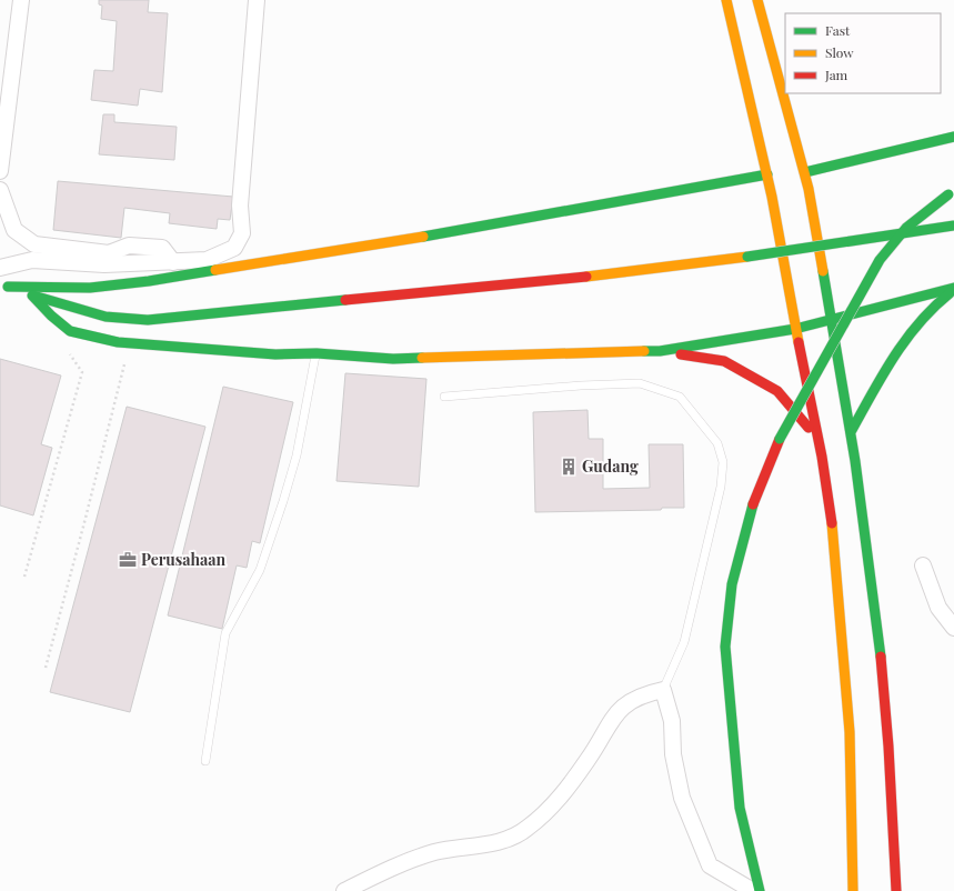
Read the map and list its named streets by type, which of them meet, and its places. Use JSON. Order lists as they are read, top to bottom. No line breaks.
{"places":{"building":["Gudang"],"office":["Perusahaan"]},"legend":["Fast","Slow","Jam"]}
